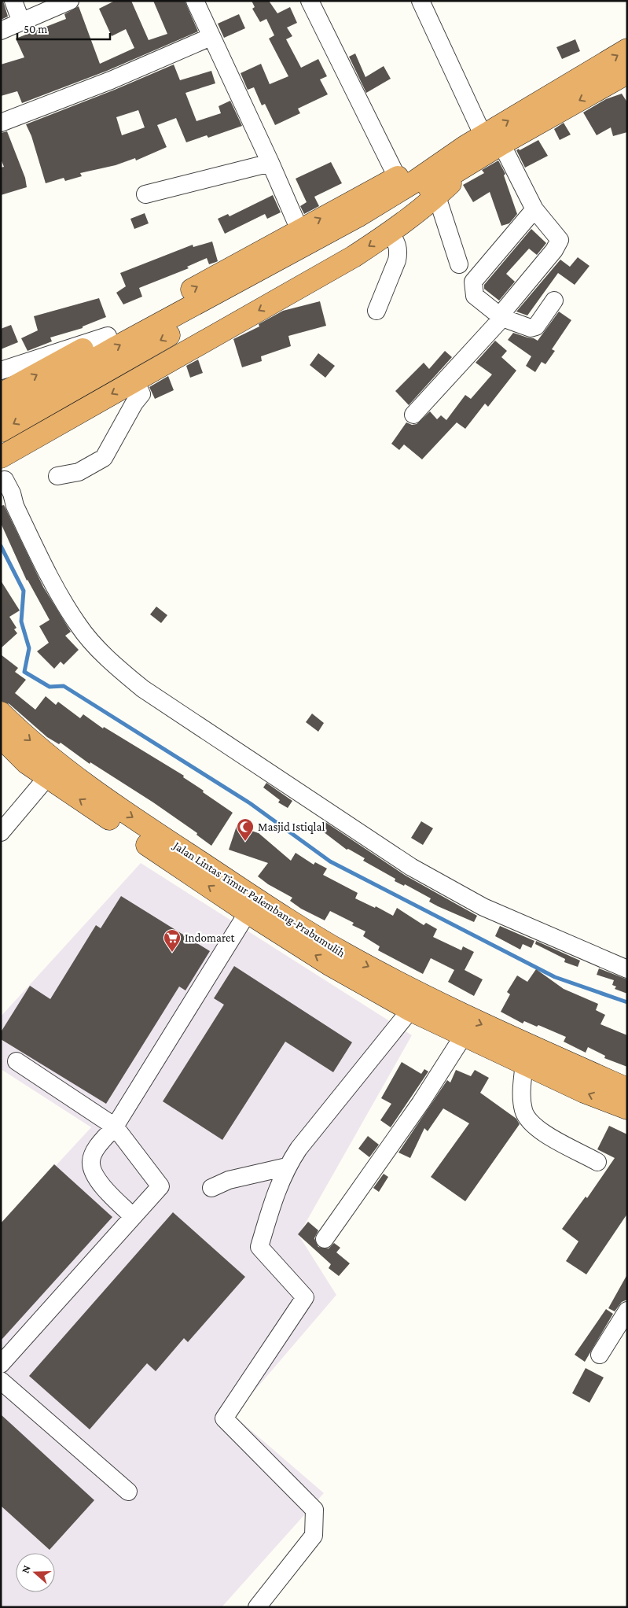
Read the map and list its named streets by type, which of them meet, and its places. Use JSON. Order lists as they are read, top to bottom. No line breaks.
{"streets":{"highway":["Jalan Lintas Timur Palembang-Prabumulih"]},"places":{"mosque":["Masjid Istiqlal"],"supermarket":["Indomaret"]},"scale_bar":"50 m","north":"left"}
